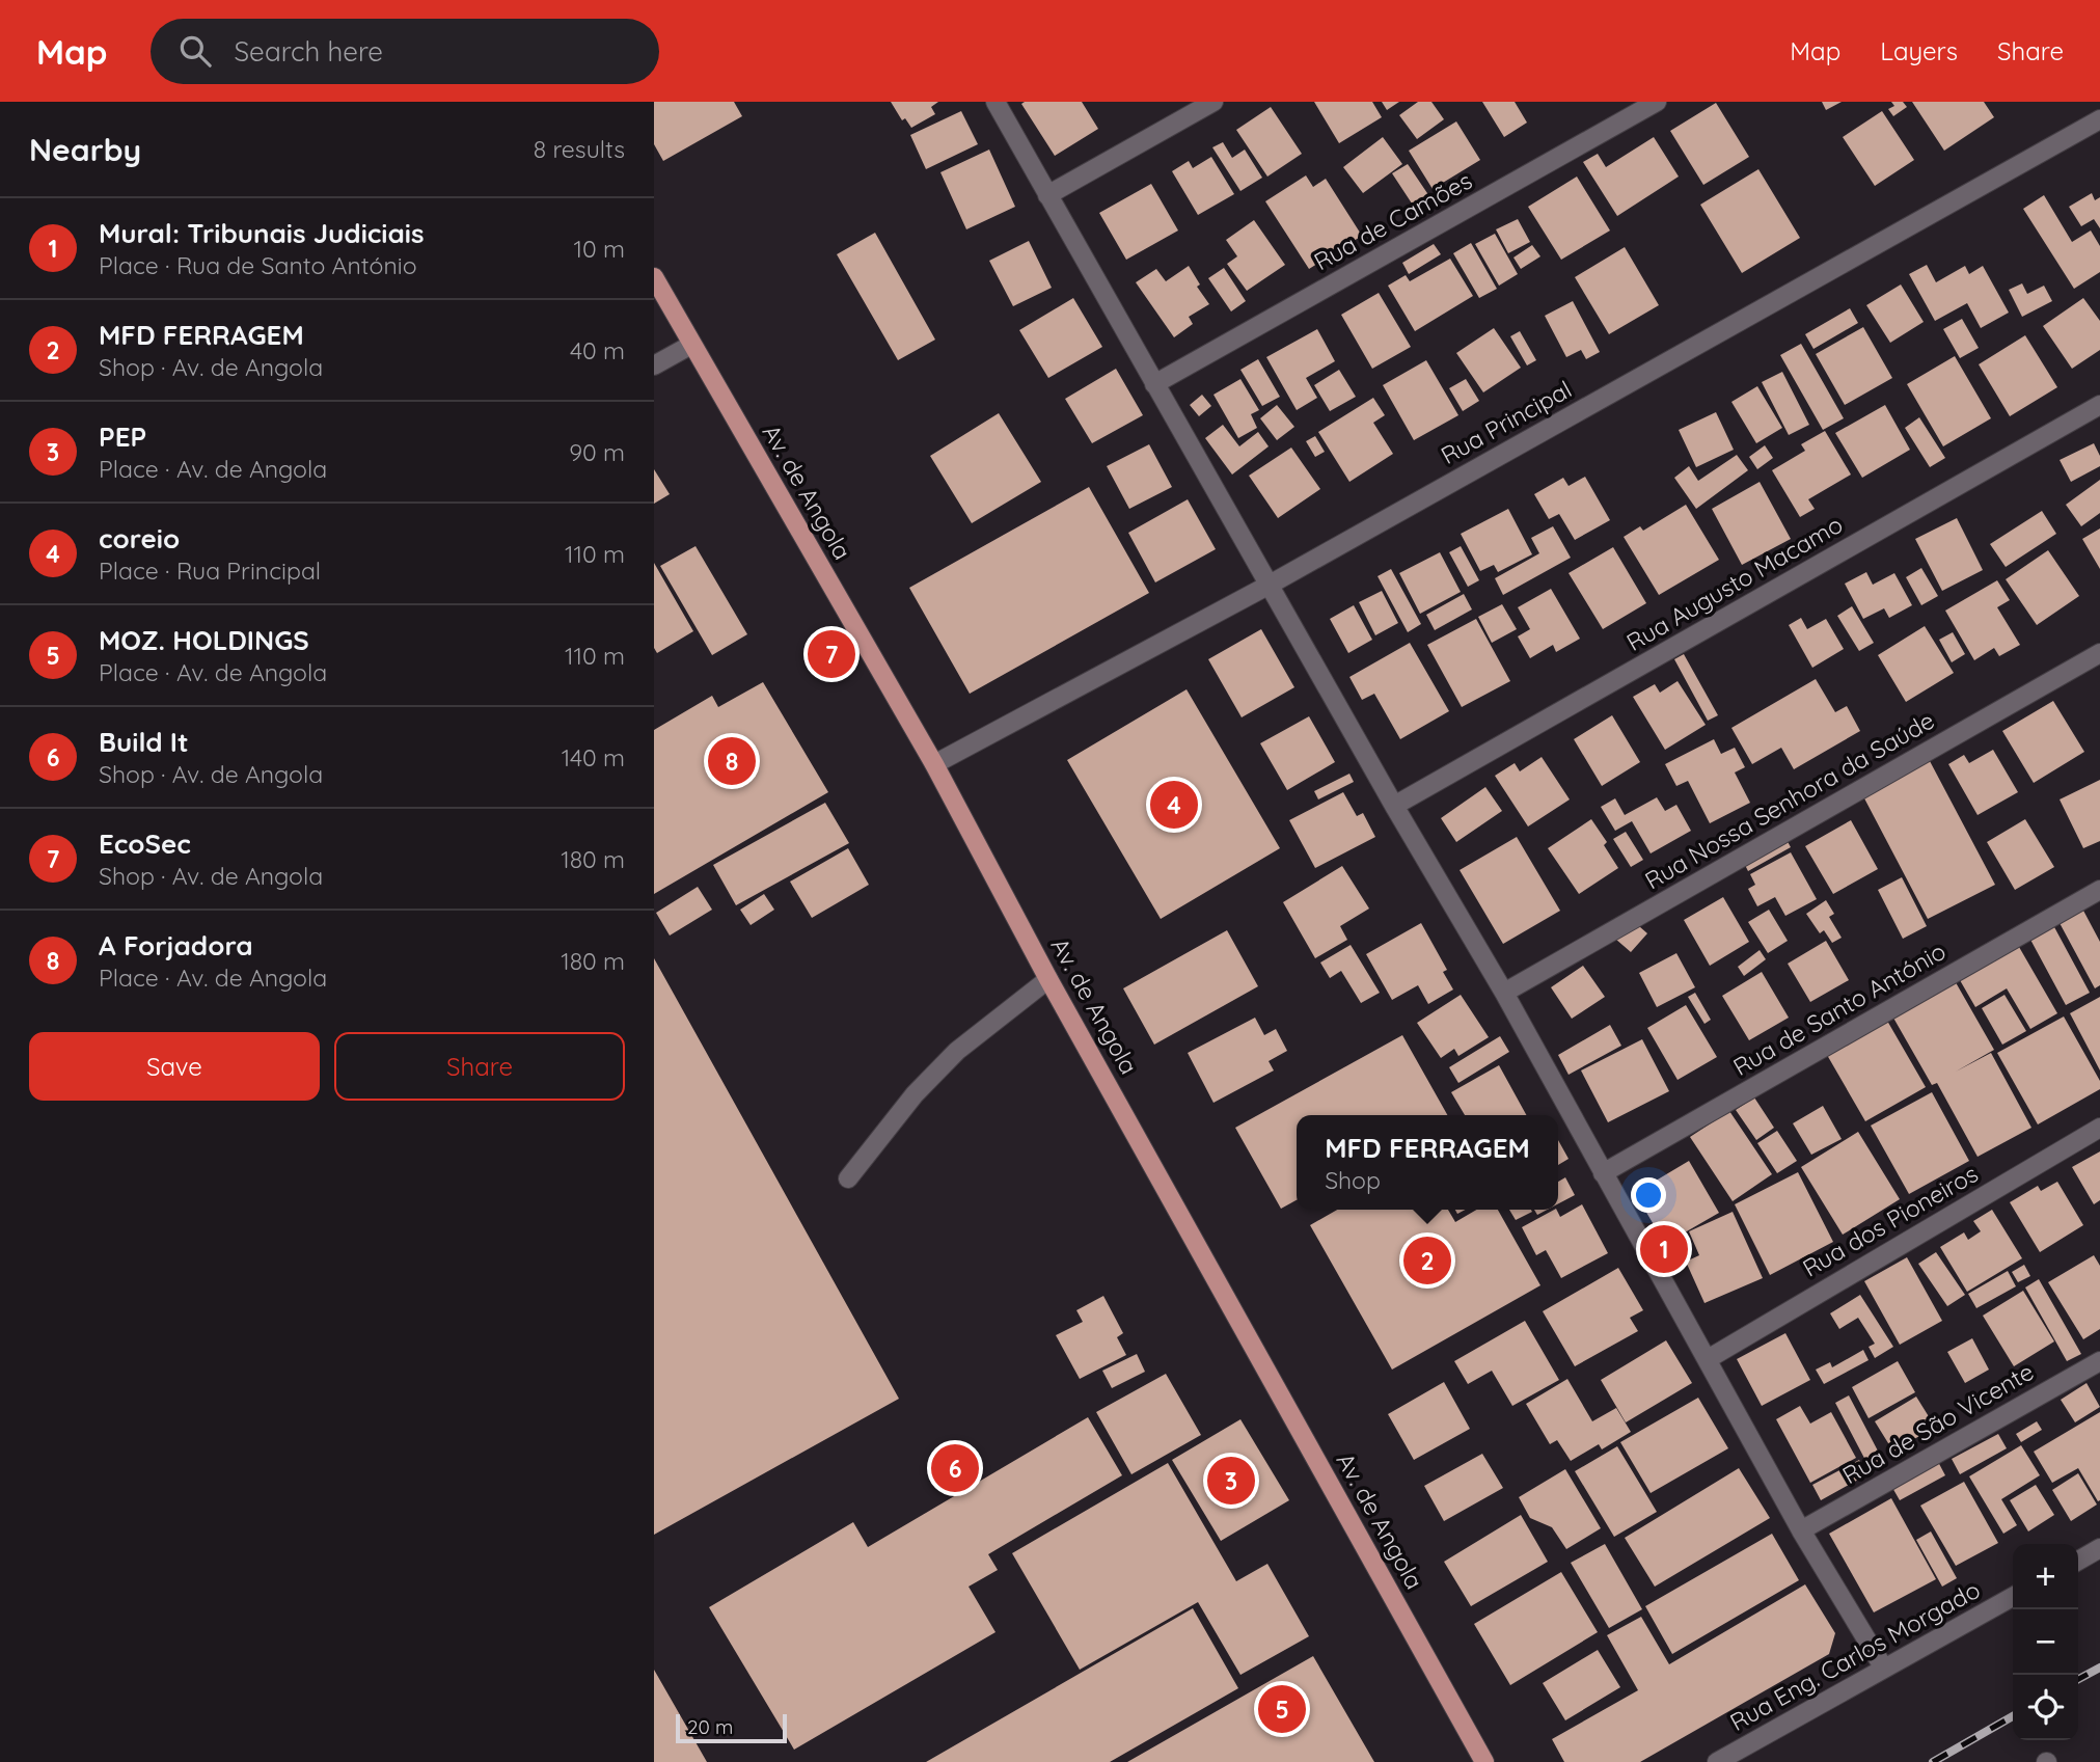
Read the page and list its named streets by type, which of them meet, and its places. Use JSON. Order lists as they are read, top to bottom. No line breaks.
{"streets":{"main road":["Av. de Angola"],"street":["Rua de Camões","Rua Principal","Rua Augusto Macamo","Rua Nossa Senhora da Saúde","Rua de Santo António","Rua dos Pioneiros","Rua de São Vicente","Rua Eng. Carlos Morgado"]},"crossings":[["Rua Principal","Av. de Angola"]],"scale_bar":"20 m","page":{"header":"Map","search":"Search here","nav":["Map","Layers","Share"],"heading":["Nearby","8 results"],"list":[{"mark":"1","name":"Mural: Tribunais Judiciais","note":"Place · Rua de Santo António","value":"10 m"},{"mark":"2","name":"MFD FERRAGEM","note":"Shop · Av. de Angola","value":"40 m"},{"mark":"3","name":"PEP","note":"Place · Av. de Angola","value":"90 m"},{"mark":"4","name":"coreio","note":"Place · Rua Principal","value":"110 m"},{"mark":"5","name":"MOZ. HOLDINGS","note":"Place · Av. de Angola","value":"110 m"},{"mark":"6","name":"Build It","note":"Shop · Av. de Angola","value":"140 m"},{"mark":"7","name":"EcoSec","note":"Shop · Av. de Angola","value":"180 m"},{"mark":"8","name":"A Forjadora","note":"Place · Av. de Angola","value":"180 m"}],"pins":["7","8","4","1","2","6","3","5"],"buttons":["Save","Share"],"popup":["MFD FERRAGEM","Shop"],"map_buttons":["+","−"],"scale":"20 m"}}
